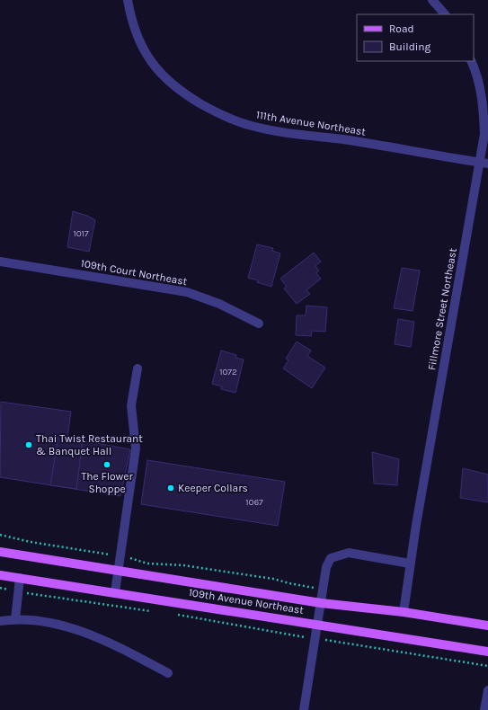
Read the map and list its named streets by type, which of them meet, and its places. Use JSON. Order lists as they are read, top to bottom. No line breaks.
{"streets":{"main road":["109th Avenue Northeast"],"street":["111th Avenue Northeast","109th Court Northeast","Fillmore Street Northeast"]},"crossings":[["111th Avenue Northeast","Fillmore Street Northeast"],["Fillmore Street Northeast","109th Avenue Northeast"]],"places":["Thai Twist Restaurant & Banquet Hall","The Flower Shoppe","Keeper Collars"],"house_numbers":["1017","1072","1067"],"legend":["Road","Building"]}
